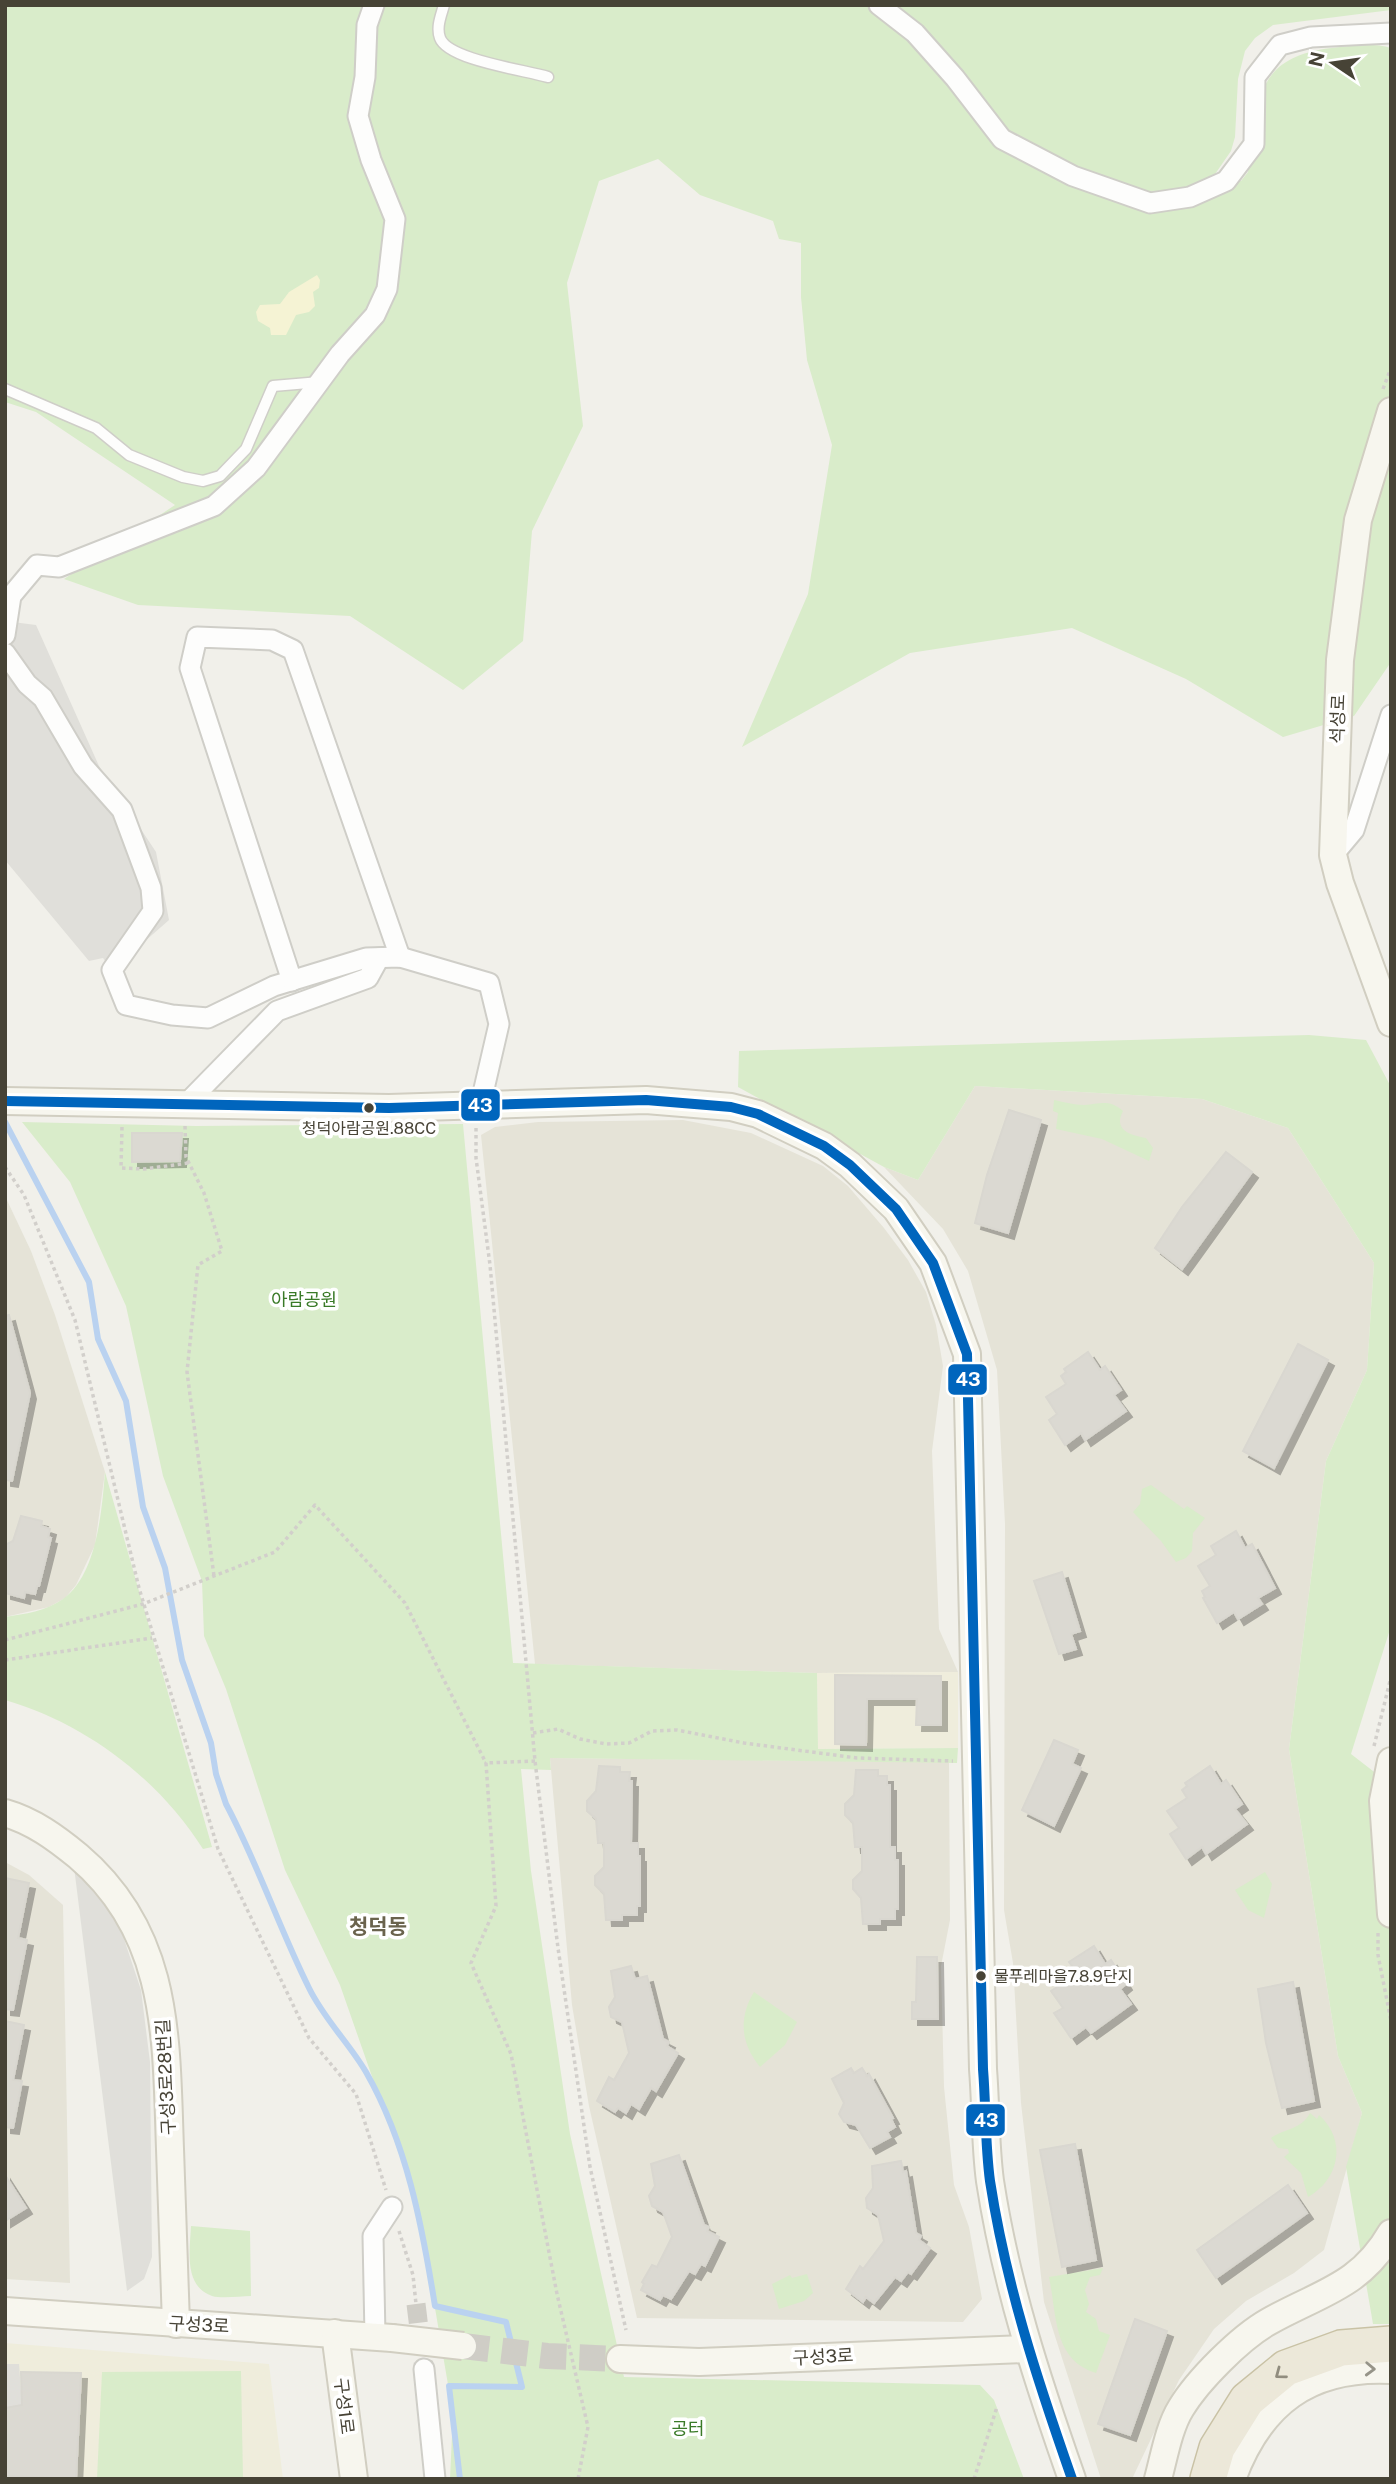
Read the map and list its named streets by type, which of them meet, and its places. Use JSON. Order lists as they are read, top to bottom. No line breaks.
{"streets":{"street":["석성로","구성3로28번길","구성3로","구성1로"]},"crossings":[["구성3로28번길","구성3로"],["구성3로","구성1로"]],"districts":["청덕동"],"parks":["아람공원","공터"],"places":["청덕아람공원.88CC","물푸레마을7.8.9단지"],"lines":["transit line 43"],"north":"left"}
